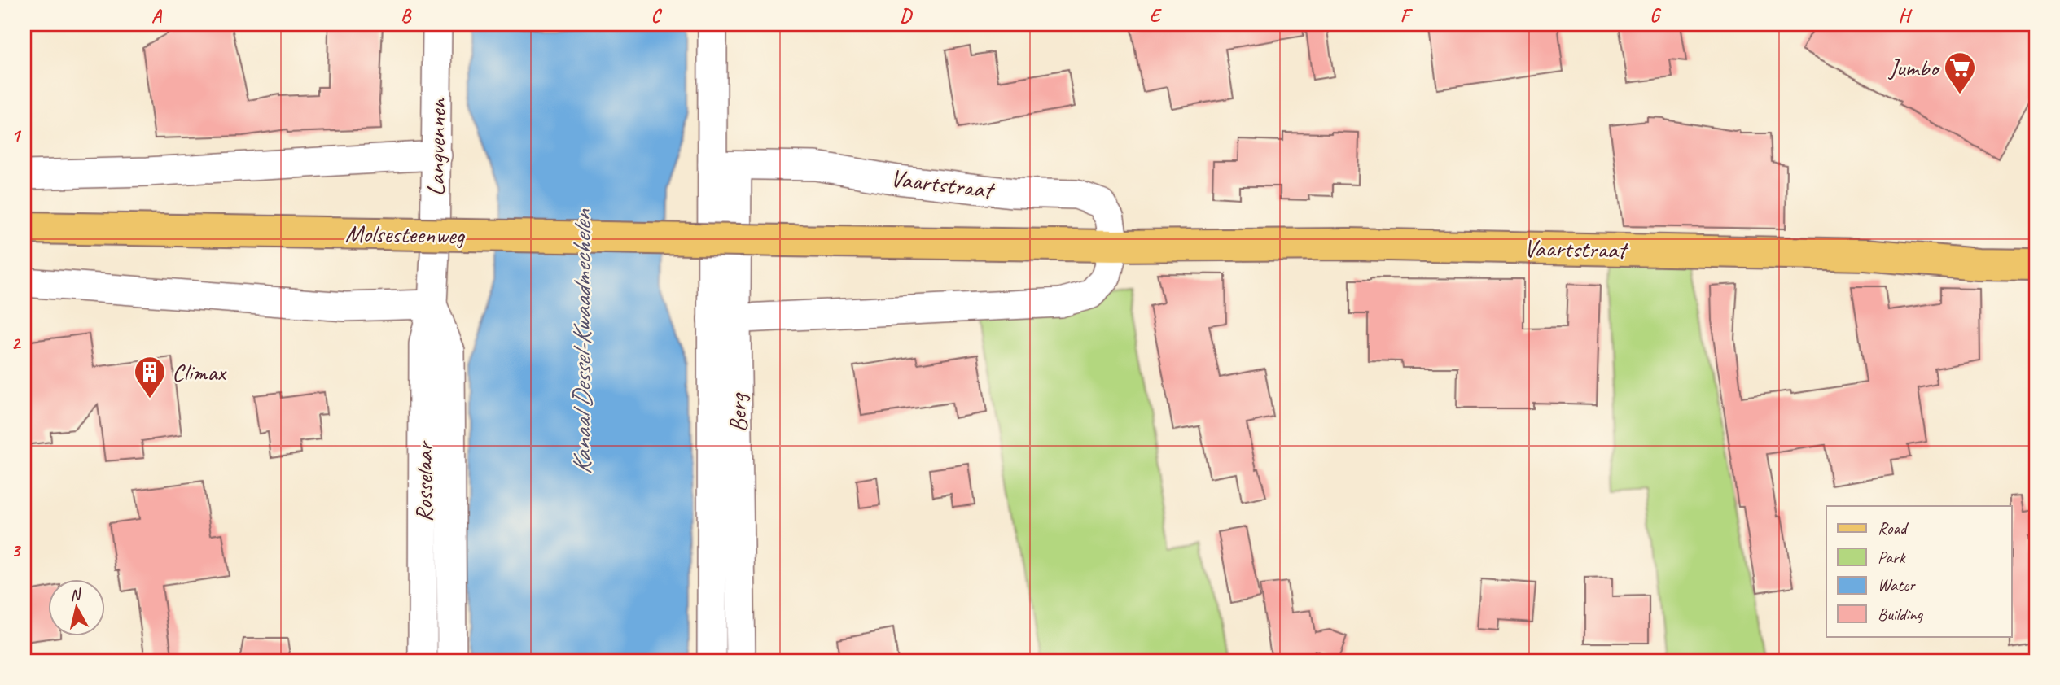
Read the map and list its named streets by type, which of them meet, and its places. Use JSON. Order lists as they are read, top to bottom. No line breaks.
{"streets":{"main road":["Vaartstraat","Molsesteenweg"],"street":["Langvennen","Berg","Rosselaar"]},"crossings":[["Langvennen","Rosselaar"],["Vaartstraat","Molsesteenweg"],["Vaartstraat","Berg"]],"water":["Kanaal Dessel-Kwaadmechelen"],"places":{"supermarket":["Jumbo"],"building":["Climax"]},"legend":["Road","Park","Water","Building"],"north":"top","grid":{"columns":["A","B","C","D","E","F","G","H"],"rows":["1","2","3"]}}
